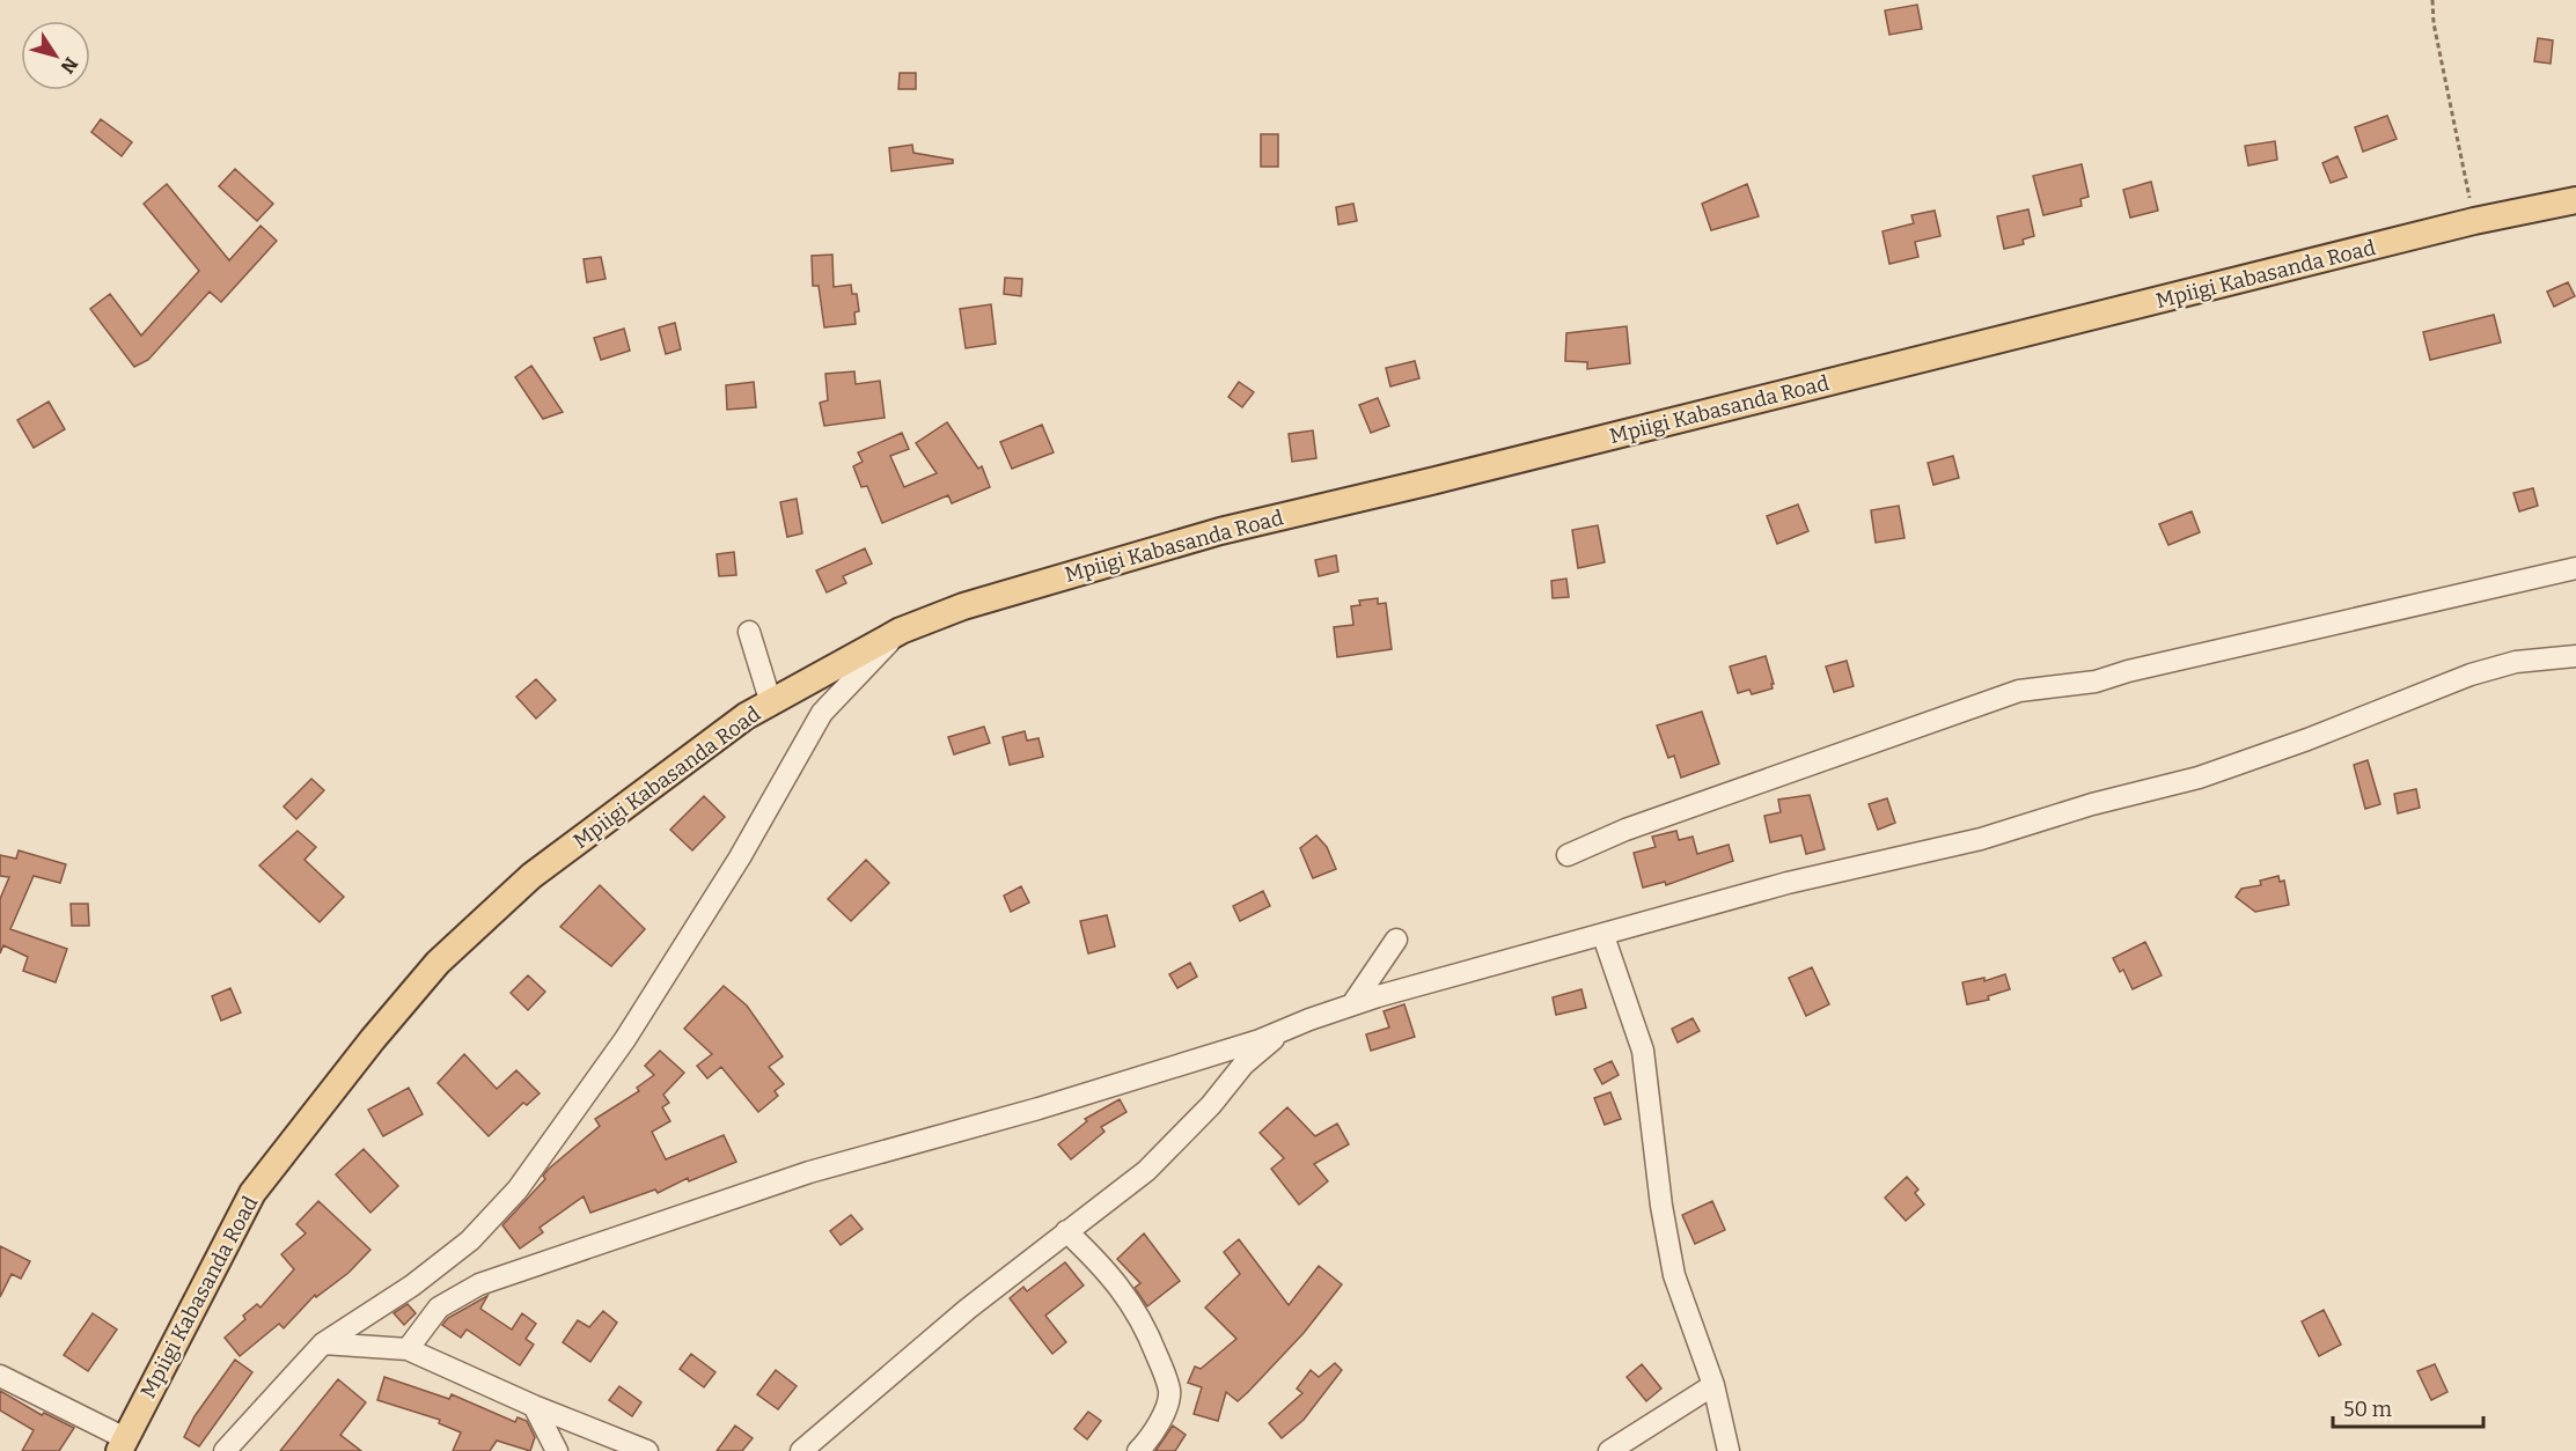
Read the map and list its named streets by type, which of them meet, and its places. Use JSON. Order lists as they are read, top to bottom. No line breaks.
{"streets":{"main road":["Mpiigi Kabasanda Road"]},"scale_bar":"50 m","north":"bottom right"}
